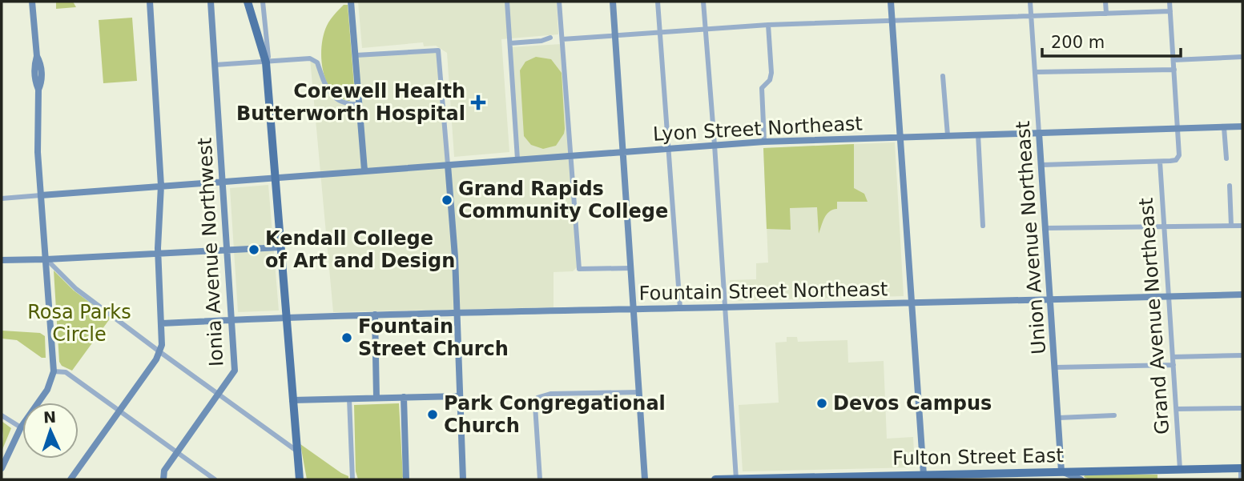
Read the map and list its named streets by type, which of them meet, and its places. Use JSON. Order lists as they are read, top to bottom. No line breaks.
{"streets":{"main road":["Fulton Street East"],"street":["Lyon Street Northeast","Union Avenue Northeast","Ionia Avenue Northwest","Fountain Street Northeast","Grand Avenue Northeast"]},"crossings":[["Lyon Street Northeast","Union Avenue Northeast"],["Lyon Street Northeast","Ionia Avenue Northwest"],["Union Avenue Northeast","Fountain Street Northeast"],["Union Avenue Northeast","Fulton Street East"],["Ionia Avenue Northwest","Fountain Street Northeast"],["Fountain Street Northeast","Grand Avenue Northeast"],["Grand Avenue Northeast","Fulton Street East"]],"parks":["Rosa Parks Circle"],"places":{"health":["Corewell Health Butterworth Hospital"],"other":["Grand Rapids Community College","Kendall College of Art and Design","Fountain Street Church","Devos Campus","Park Congregational Church"]},"scale_bar":"200 m","north":"top"}
